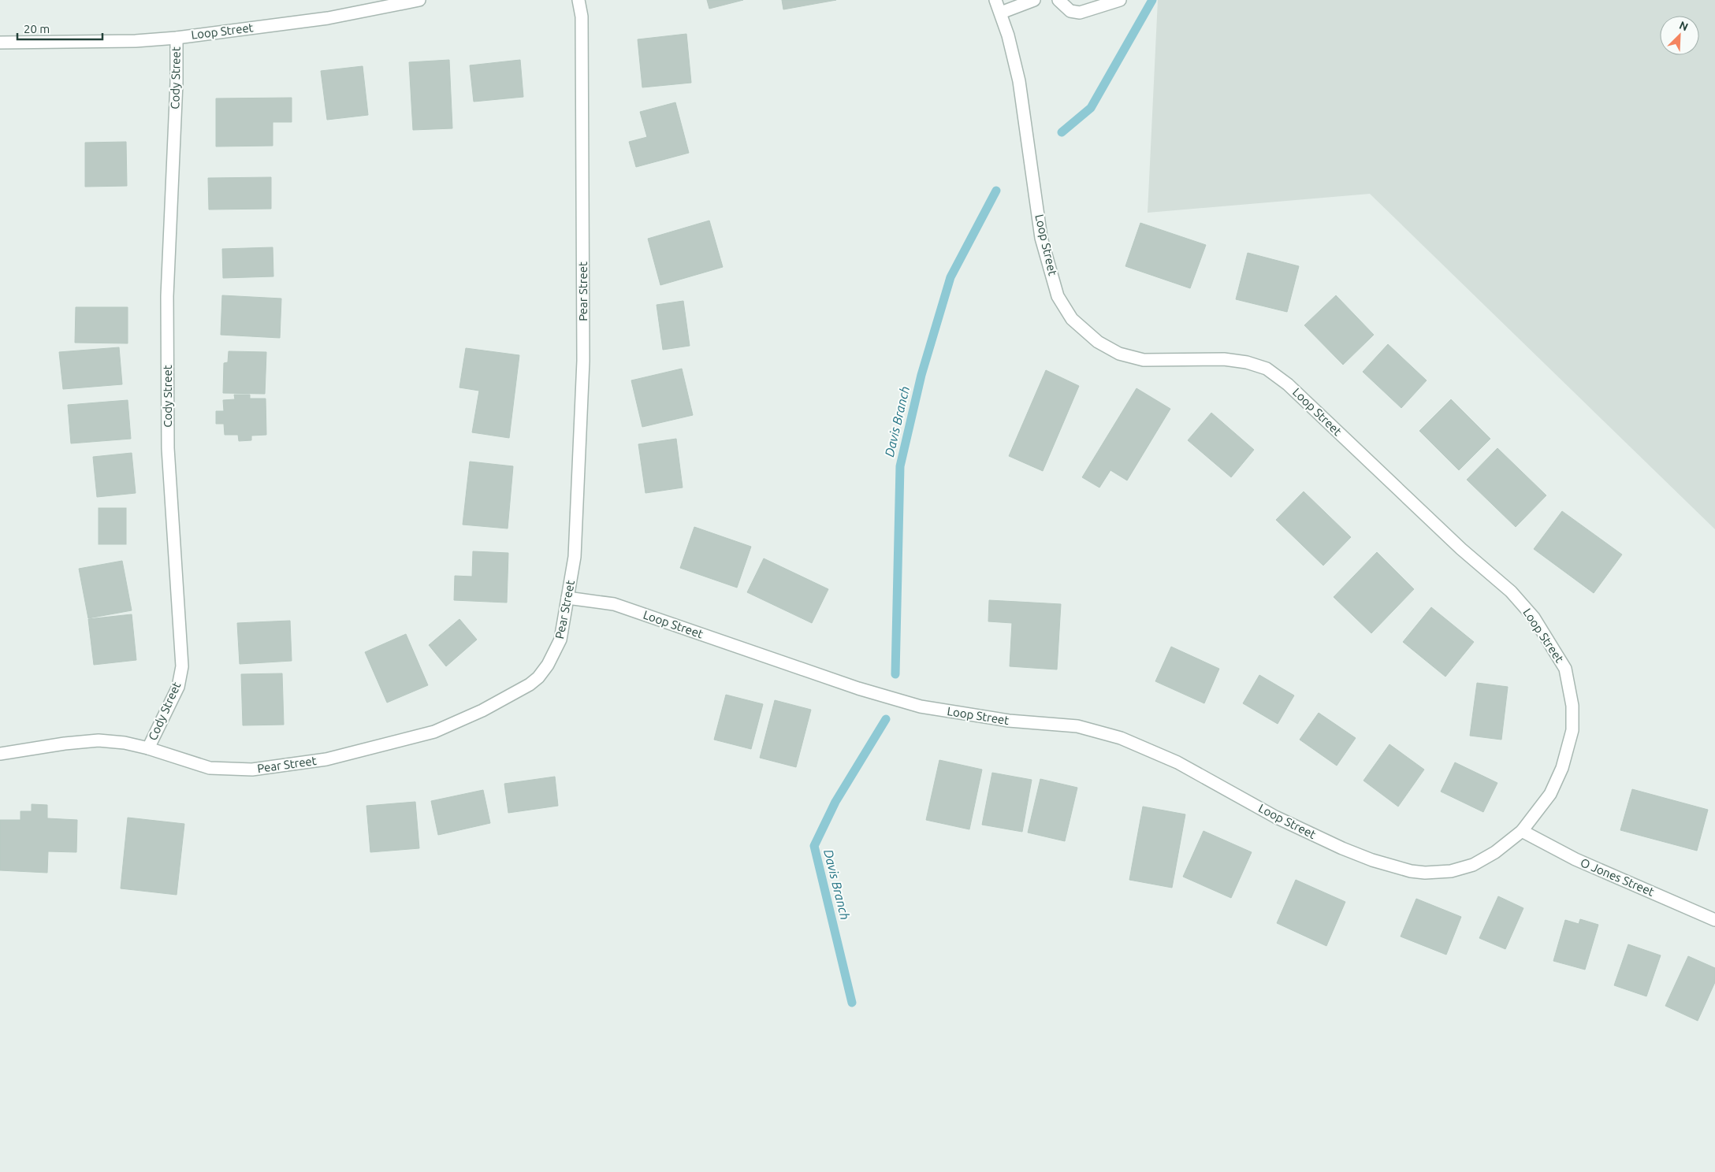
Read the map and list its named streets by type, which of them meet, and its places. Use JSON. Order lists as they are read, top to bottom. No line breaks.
{"streets":{"street":["Loop Street","Cody Street","Pear Street","O Jones Street"]},"crossings":[["Loop Street","Cody Street"],["Loop Street","Pear Street"],["Loop Street","O Jones Street"],["Cody Street","Pear Street"]],"water":["Davis Branch"],"scale_bar":"20 m","north":"top right"}
